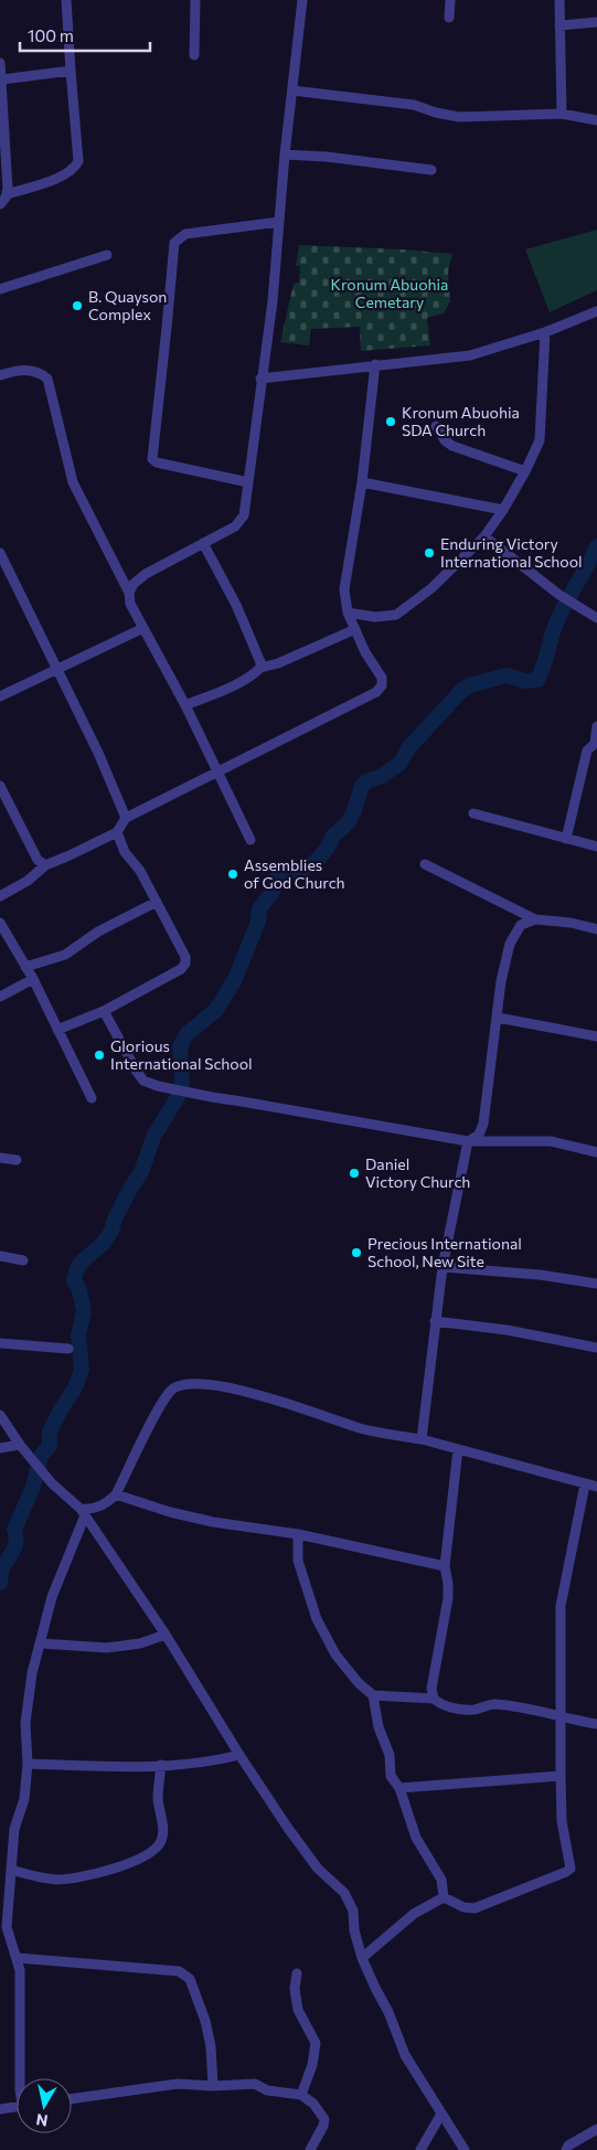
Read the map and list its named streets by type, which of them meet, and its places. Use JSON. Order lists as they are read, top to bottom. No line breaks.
{"parks":["Kronum Abuohia Cemetary"],"places":["B. Quayson Complex","Kronum Abuohia SDA Church","Enduring Victory International School","Assemblies of God Church","Glorious International School","Daniel Victory Church","Precious International School, New Site"],"scale_bar":"100 m","north":"bottom"}
